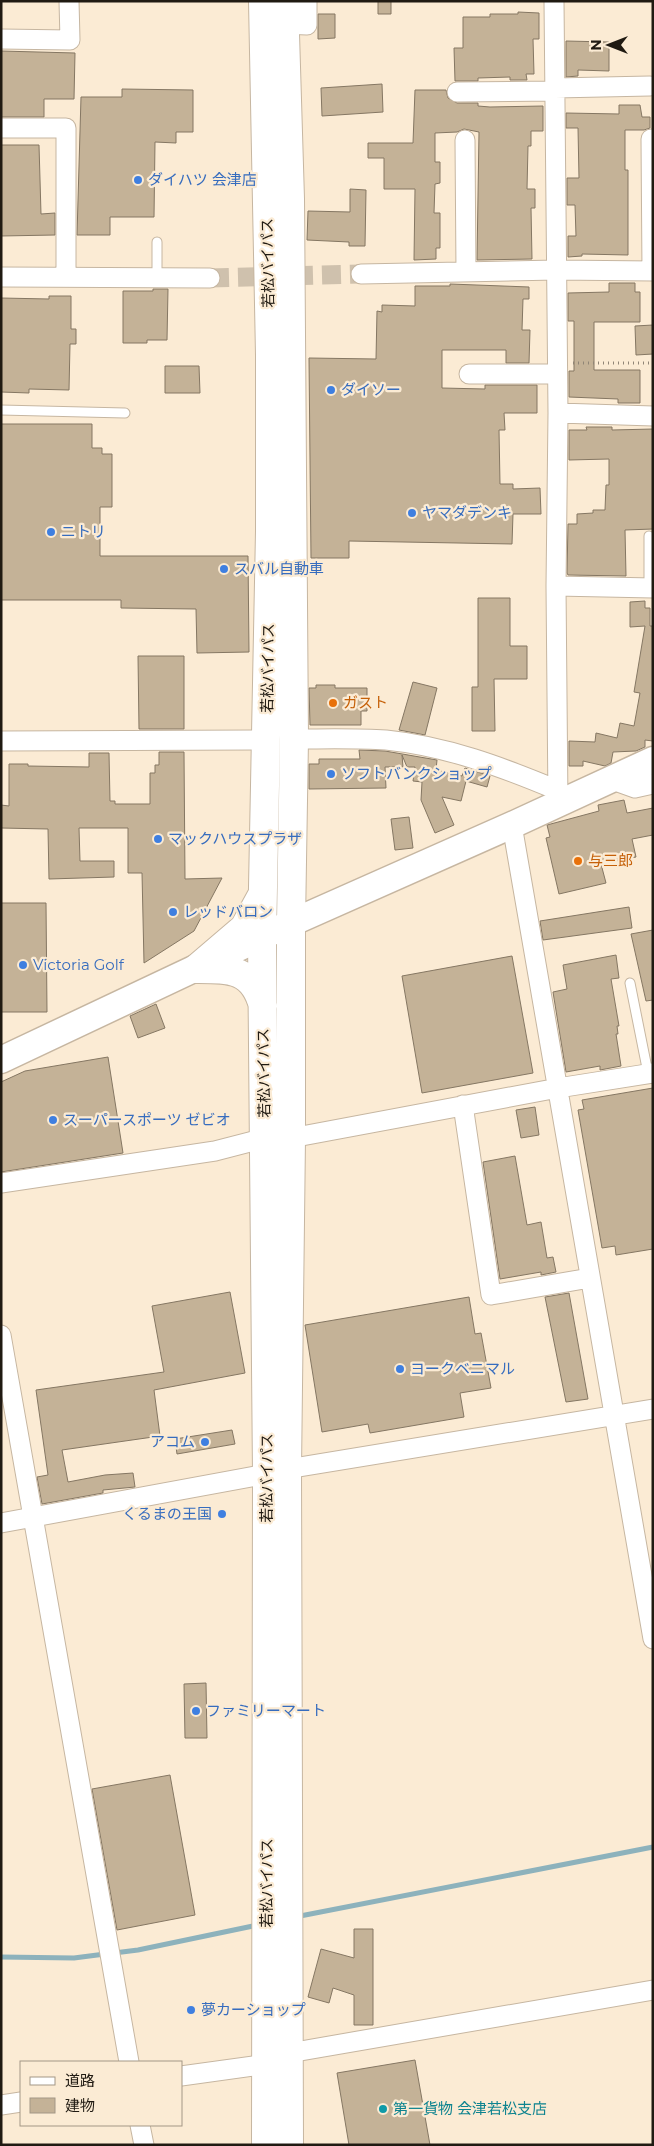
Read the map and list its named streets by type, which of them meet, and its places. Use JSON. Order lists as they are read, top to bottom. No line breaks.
{"streets":{"highway":["若松バイパス"]},"places":["ダイハツ 会津店","ダイソー","ヤマダデンキ","ニトリ","スバル自動車","ガスト","ソフトバンクショップ","マックハウスプラザ","与三郎","レッドバロン","Victoria Golf","スーパースポーツ ゼビオ","ヨークベニマル","アコム","くるまの王国","ファミリーマート","夢カーショップ","第一貨物 会津若松支店"],"legend":["道路","建物"],"north":"left"}
